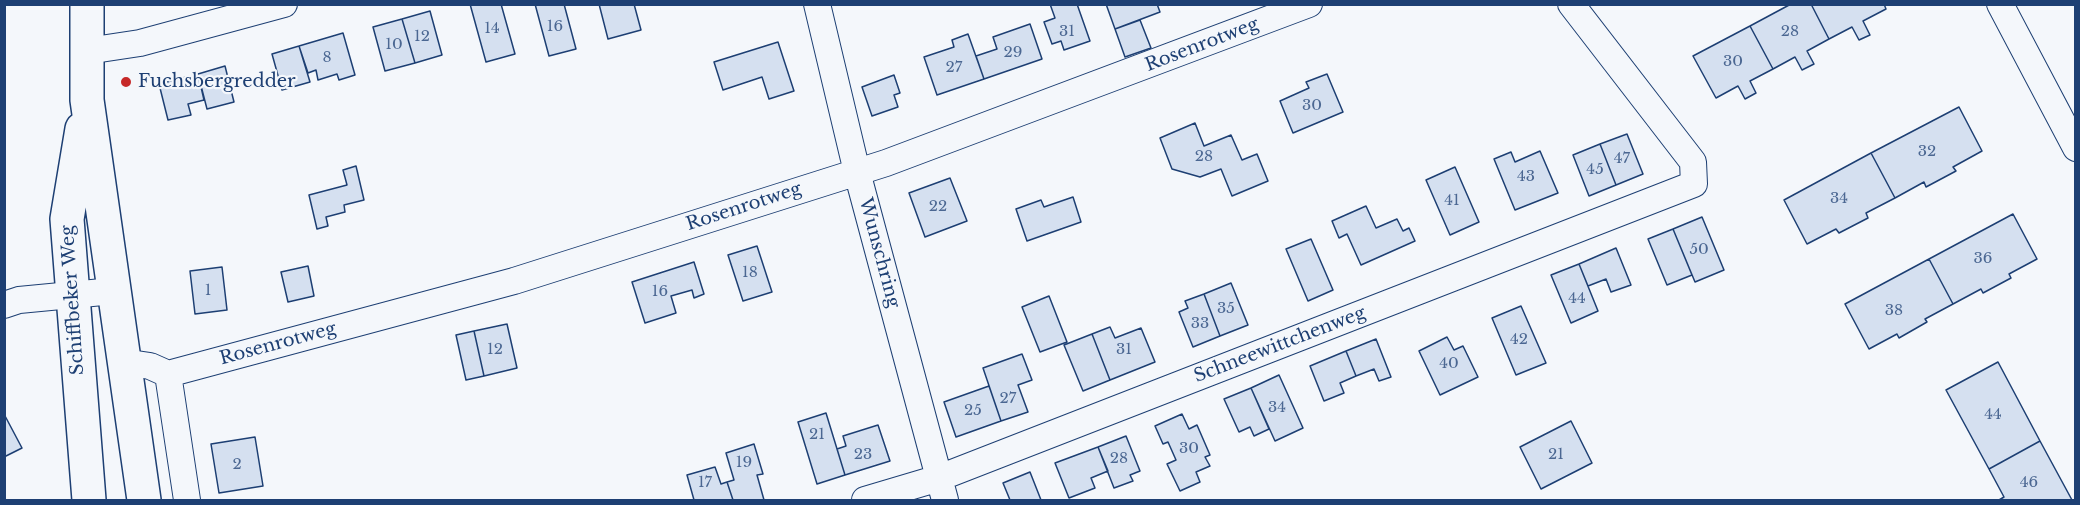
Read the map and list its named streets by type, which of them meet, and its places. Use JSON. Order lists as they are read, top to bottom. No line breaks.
{"streets":{"main road":["Schiffbeker Weg"],"street":["Rosenrotweg","Wunschring","Schneewittchenweg"]},"crossings":[["Rosenrotweg","Wunschring"],["Wunschring","Schneewittchenweg"]],"places":["Fuchsbergredder"],"house_numbers":["16","14","31","28","12","10","29","8","30","27","30","32","28","47","45","43","34","41","22","50","36","18","1","16","44","35","38","33","42","12","31","40","27","34","25","44","21","30","23","21","28","19","2","17","46"]}
